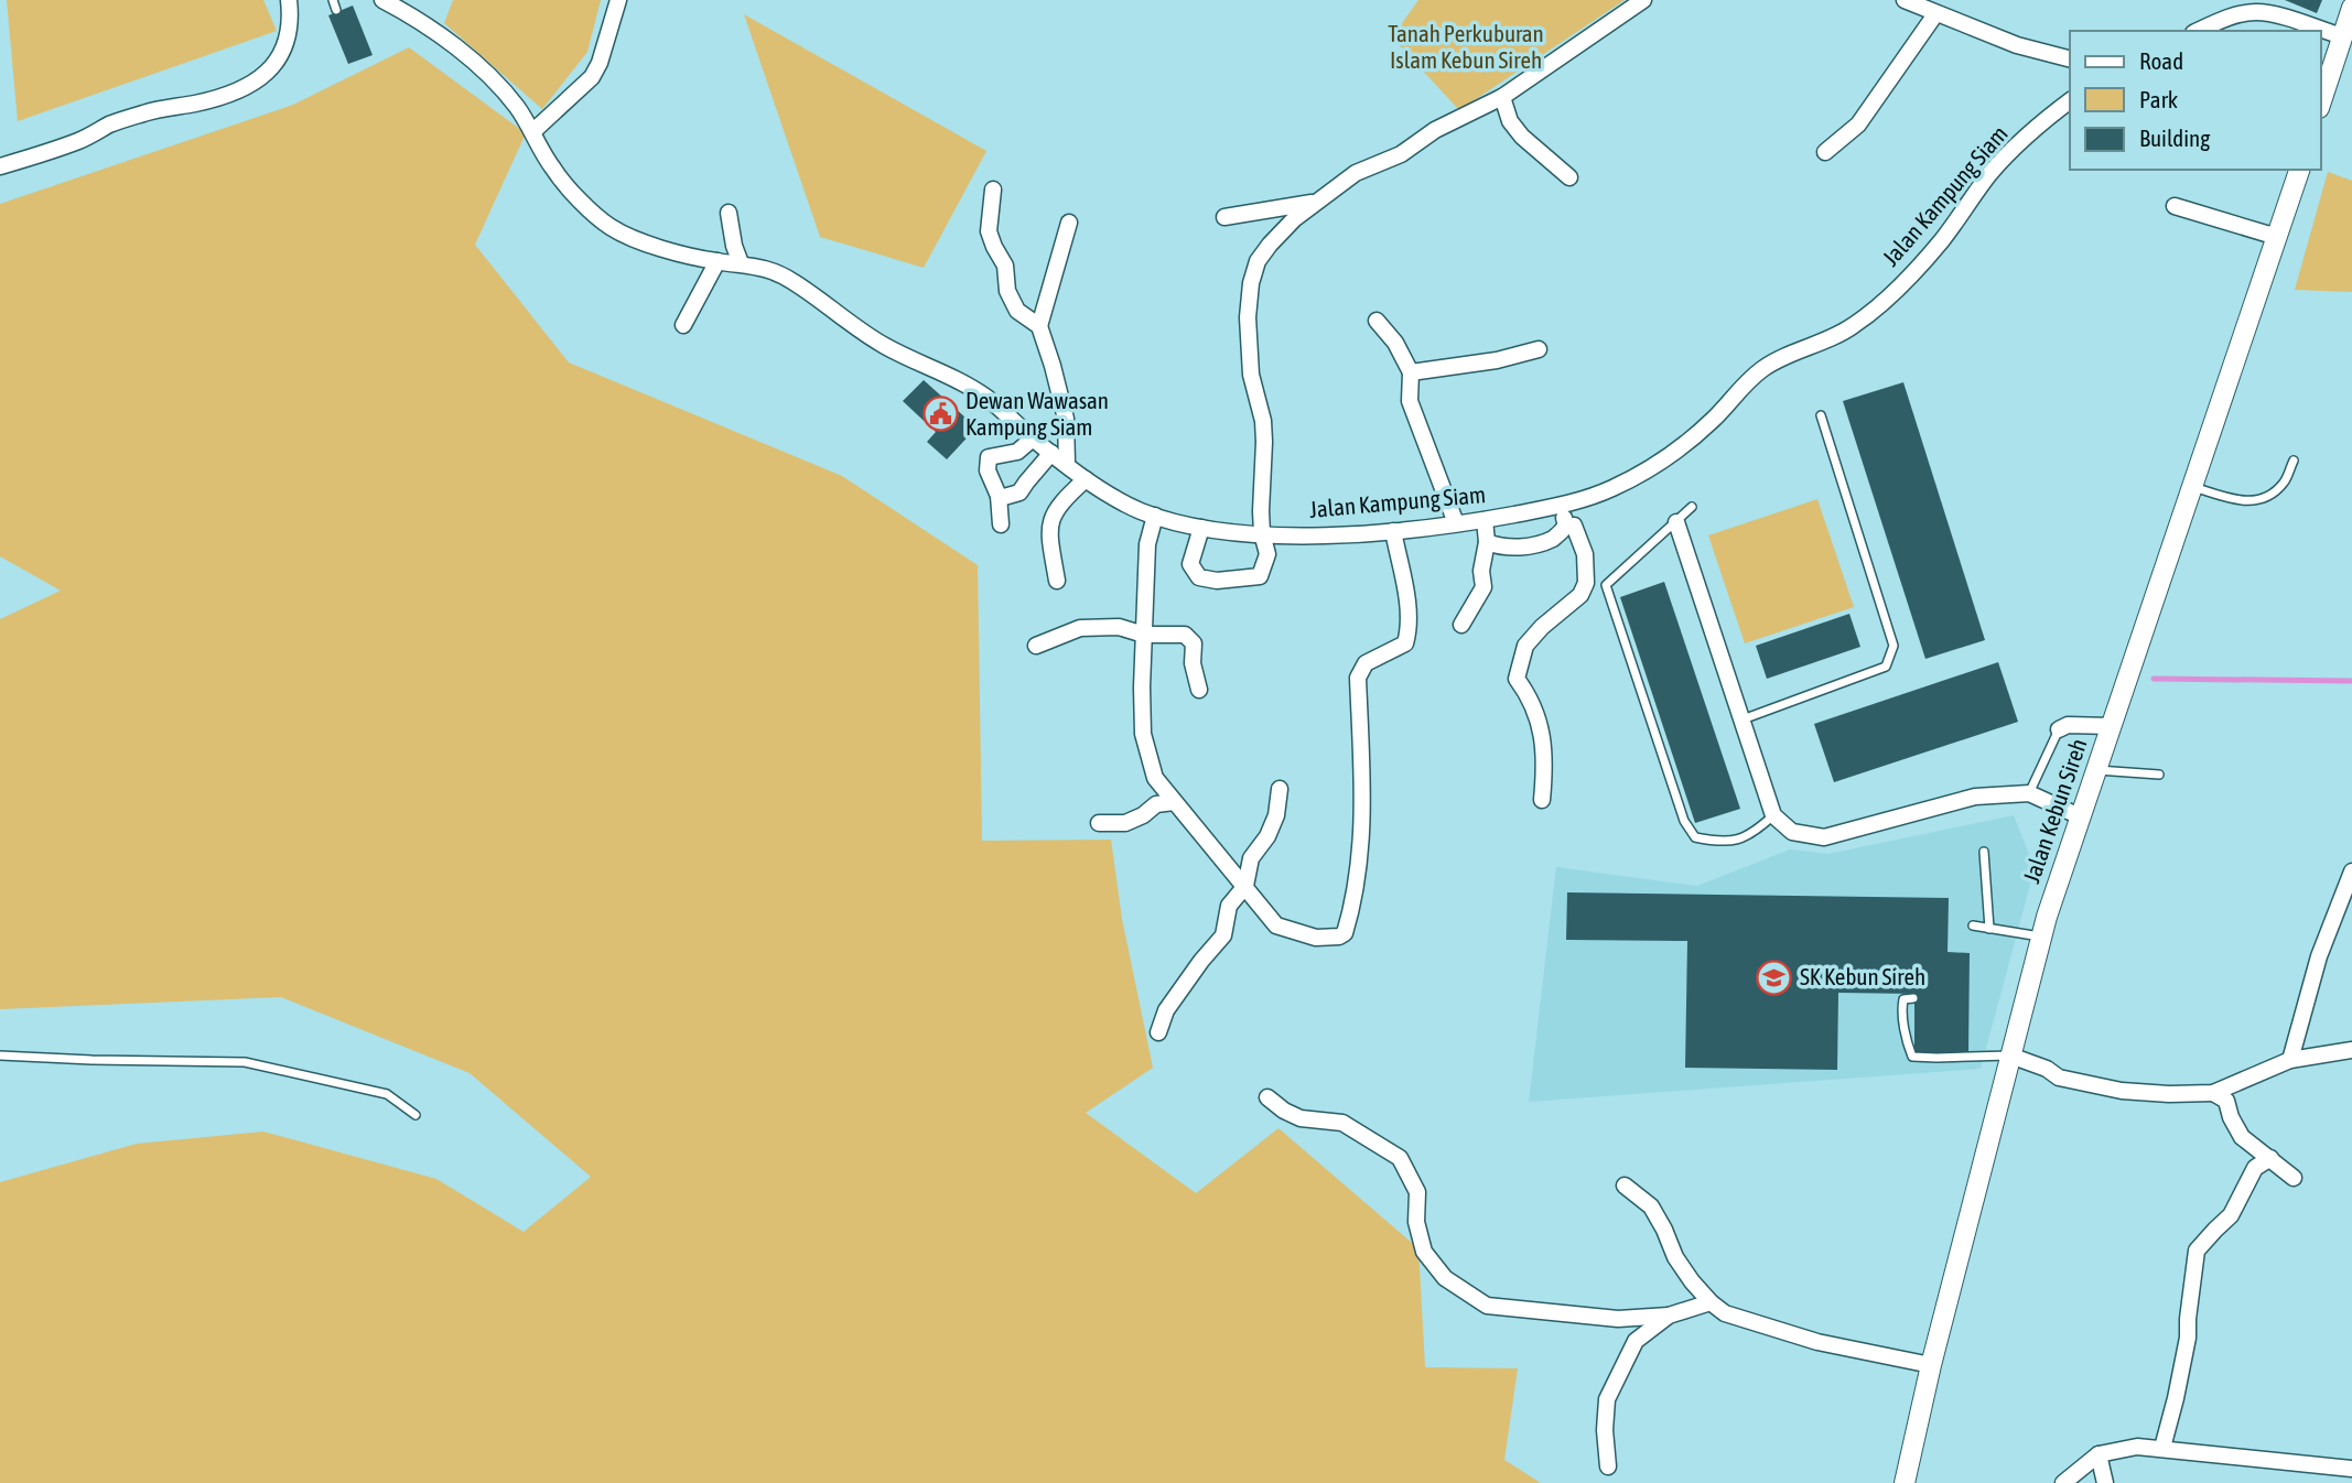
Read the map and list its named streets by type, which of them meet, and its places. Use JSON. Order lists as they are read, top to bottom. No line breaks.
{"streets":{"street":["Jalan Kampung Siam","Jalan Kebun Sireh"]},"parks":["Tanah Perkuburan Islam Kebun Sireh"],"places":{"public building":["Dewan Wawasan Kampung Siam"],"school or university":["SK Kebun Sireh"]},"legend":["Road","Park","Building"]}
